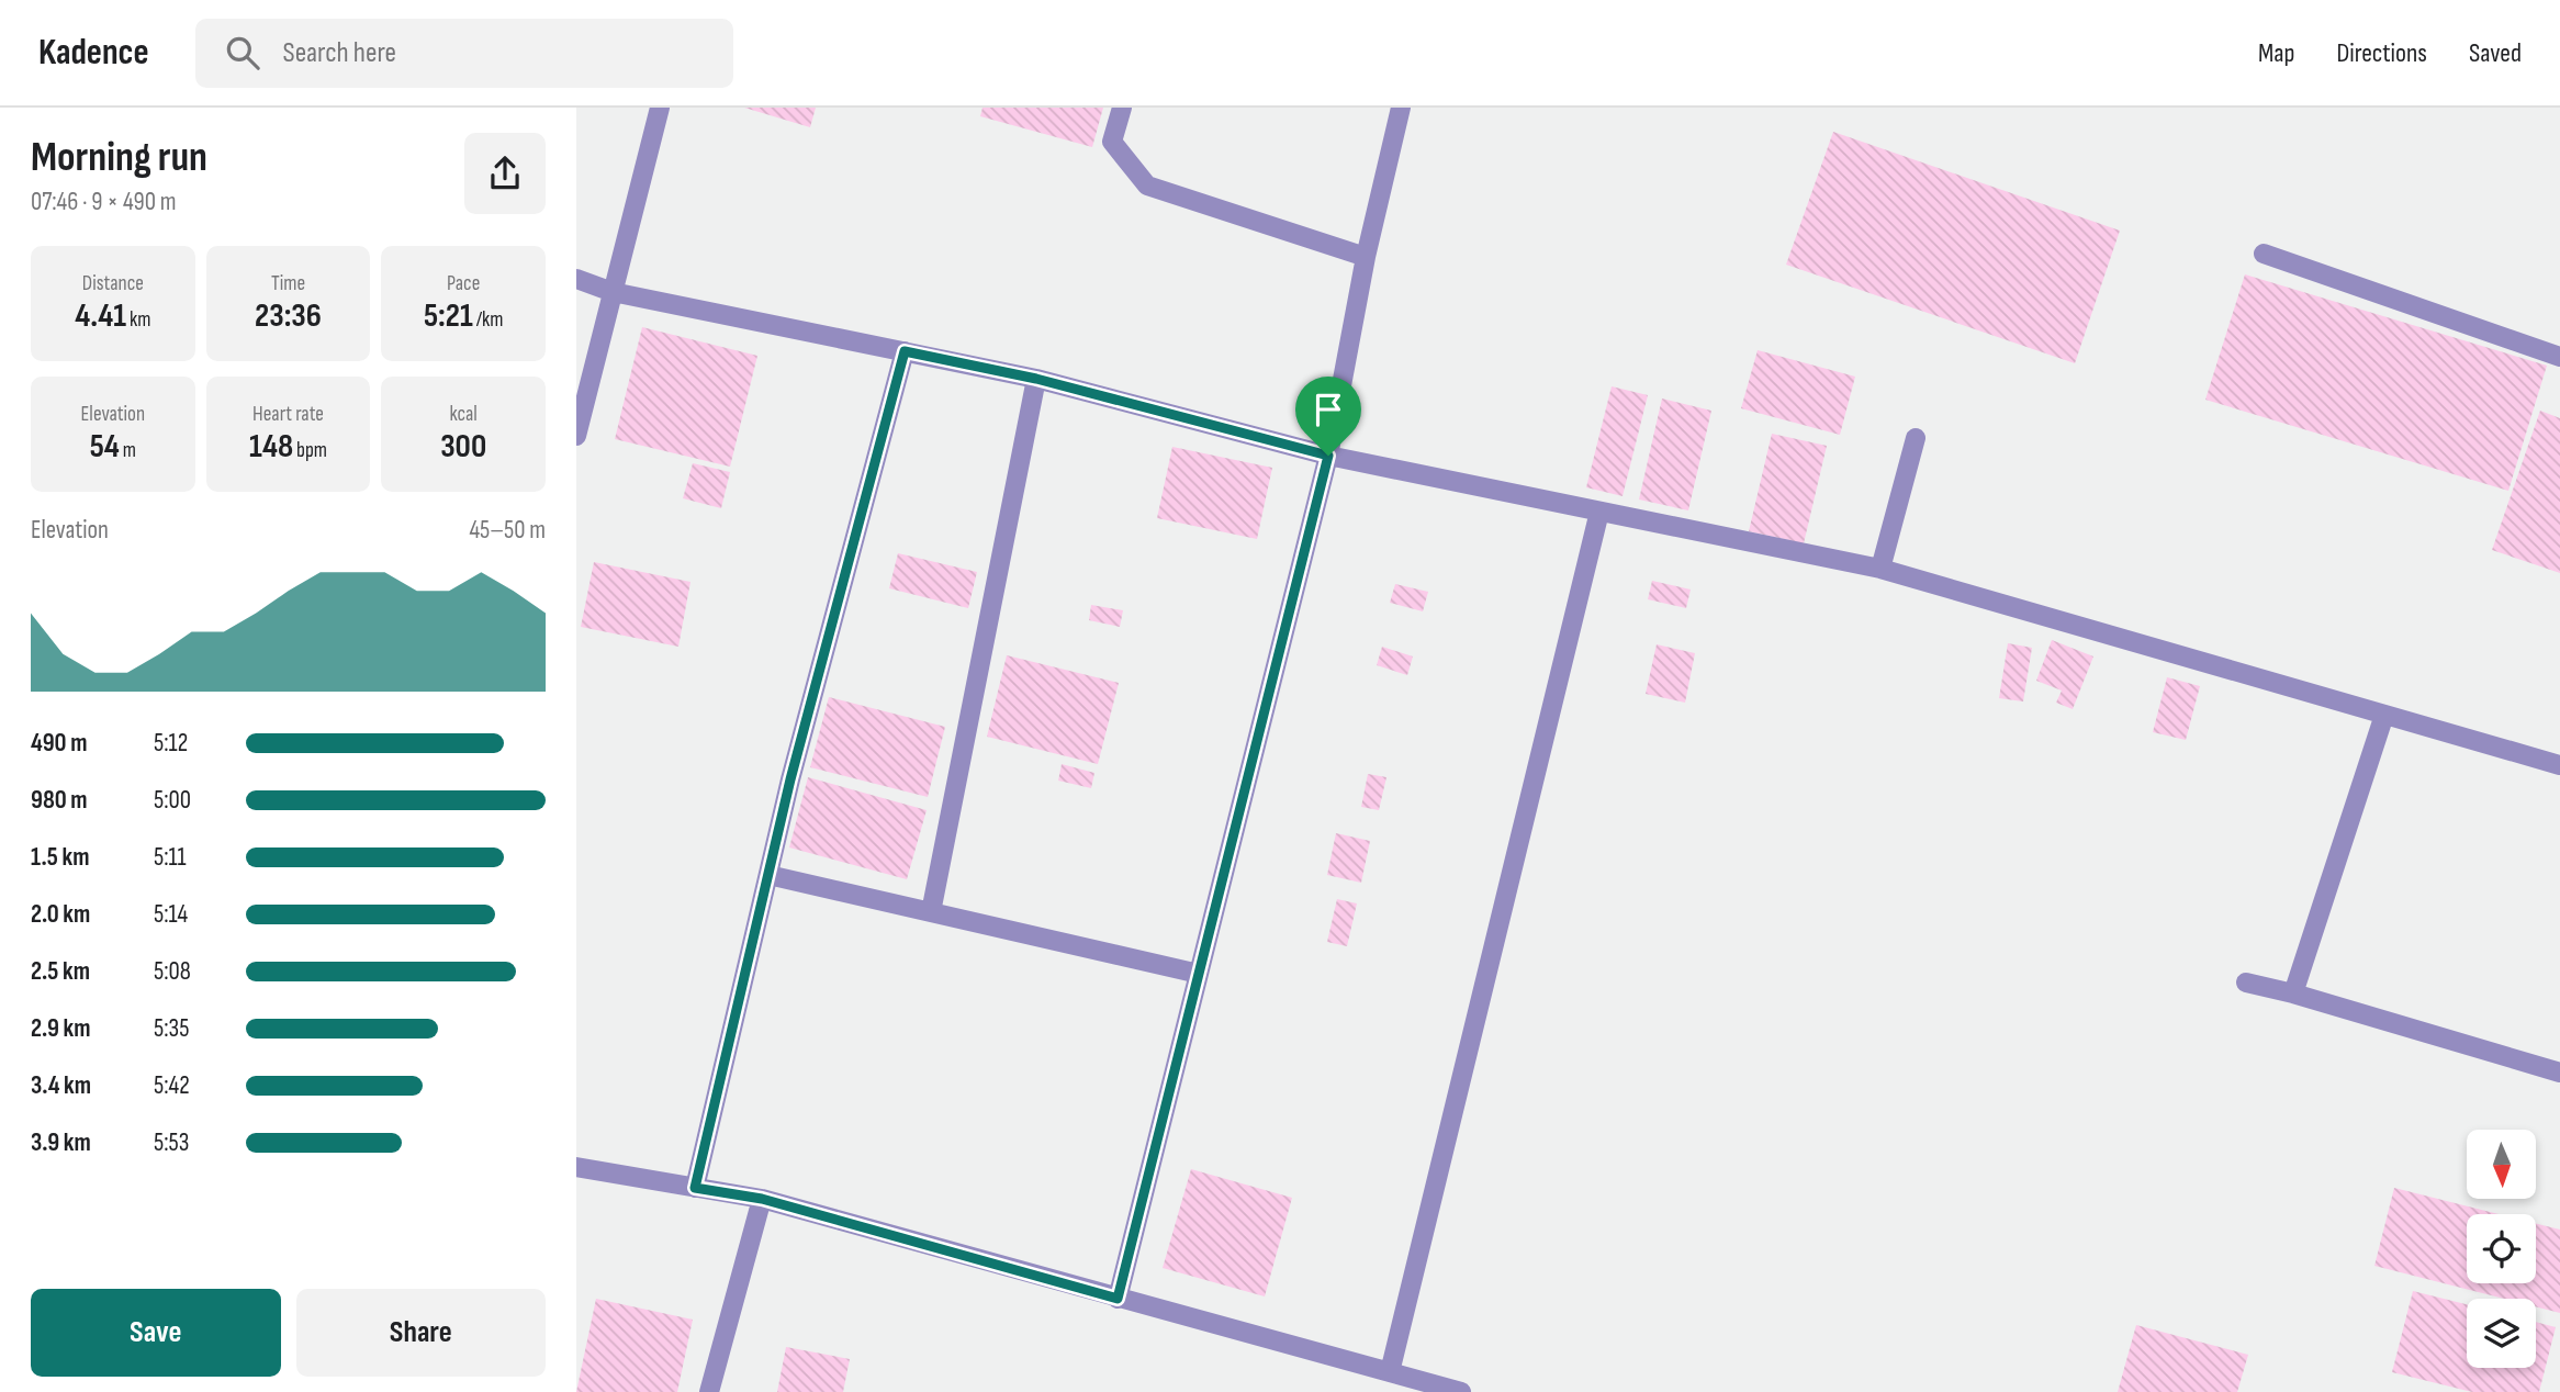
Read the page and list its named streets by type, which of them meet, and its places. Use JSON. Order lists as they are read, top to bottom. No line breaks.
{"north":"bottom","page":{"header":"Kadence","search":"Search here","nav":["Map","Directions","Saved"],"heading":["Morning run","07:46 · 9 × 490 m"],"stats":[["Distance","4.41 km"],["Time","23:36"],["Pace","5:21 /km"],["Elevation","54 m"],["Heart rate","148 bpm"],["kcal","300"]],"chart":["Elevation","45–50 m"],"list":[{"name":"490 m","note":"5:12"},{"name":"980 m","note":"5:00"},{"name":"1.5 km","note":"5:11"},{"name":"2.0 km","note":"5:14"},{"name":"2.5 km","note":"5:08"},{"name":"2.9 km","note":"5:35"},{"name":"3.4 km","note":"5:42"},{"name":"3.9 km","note":"5:53"}],"buttons":["Save","Share"]}}
